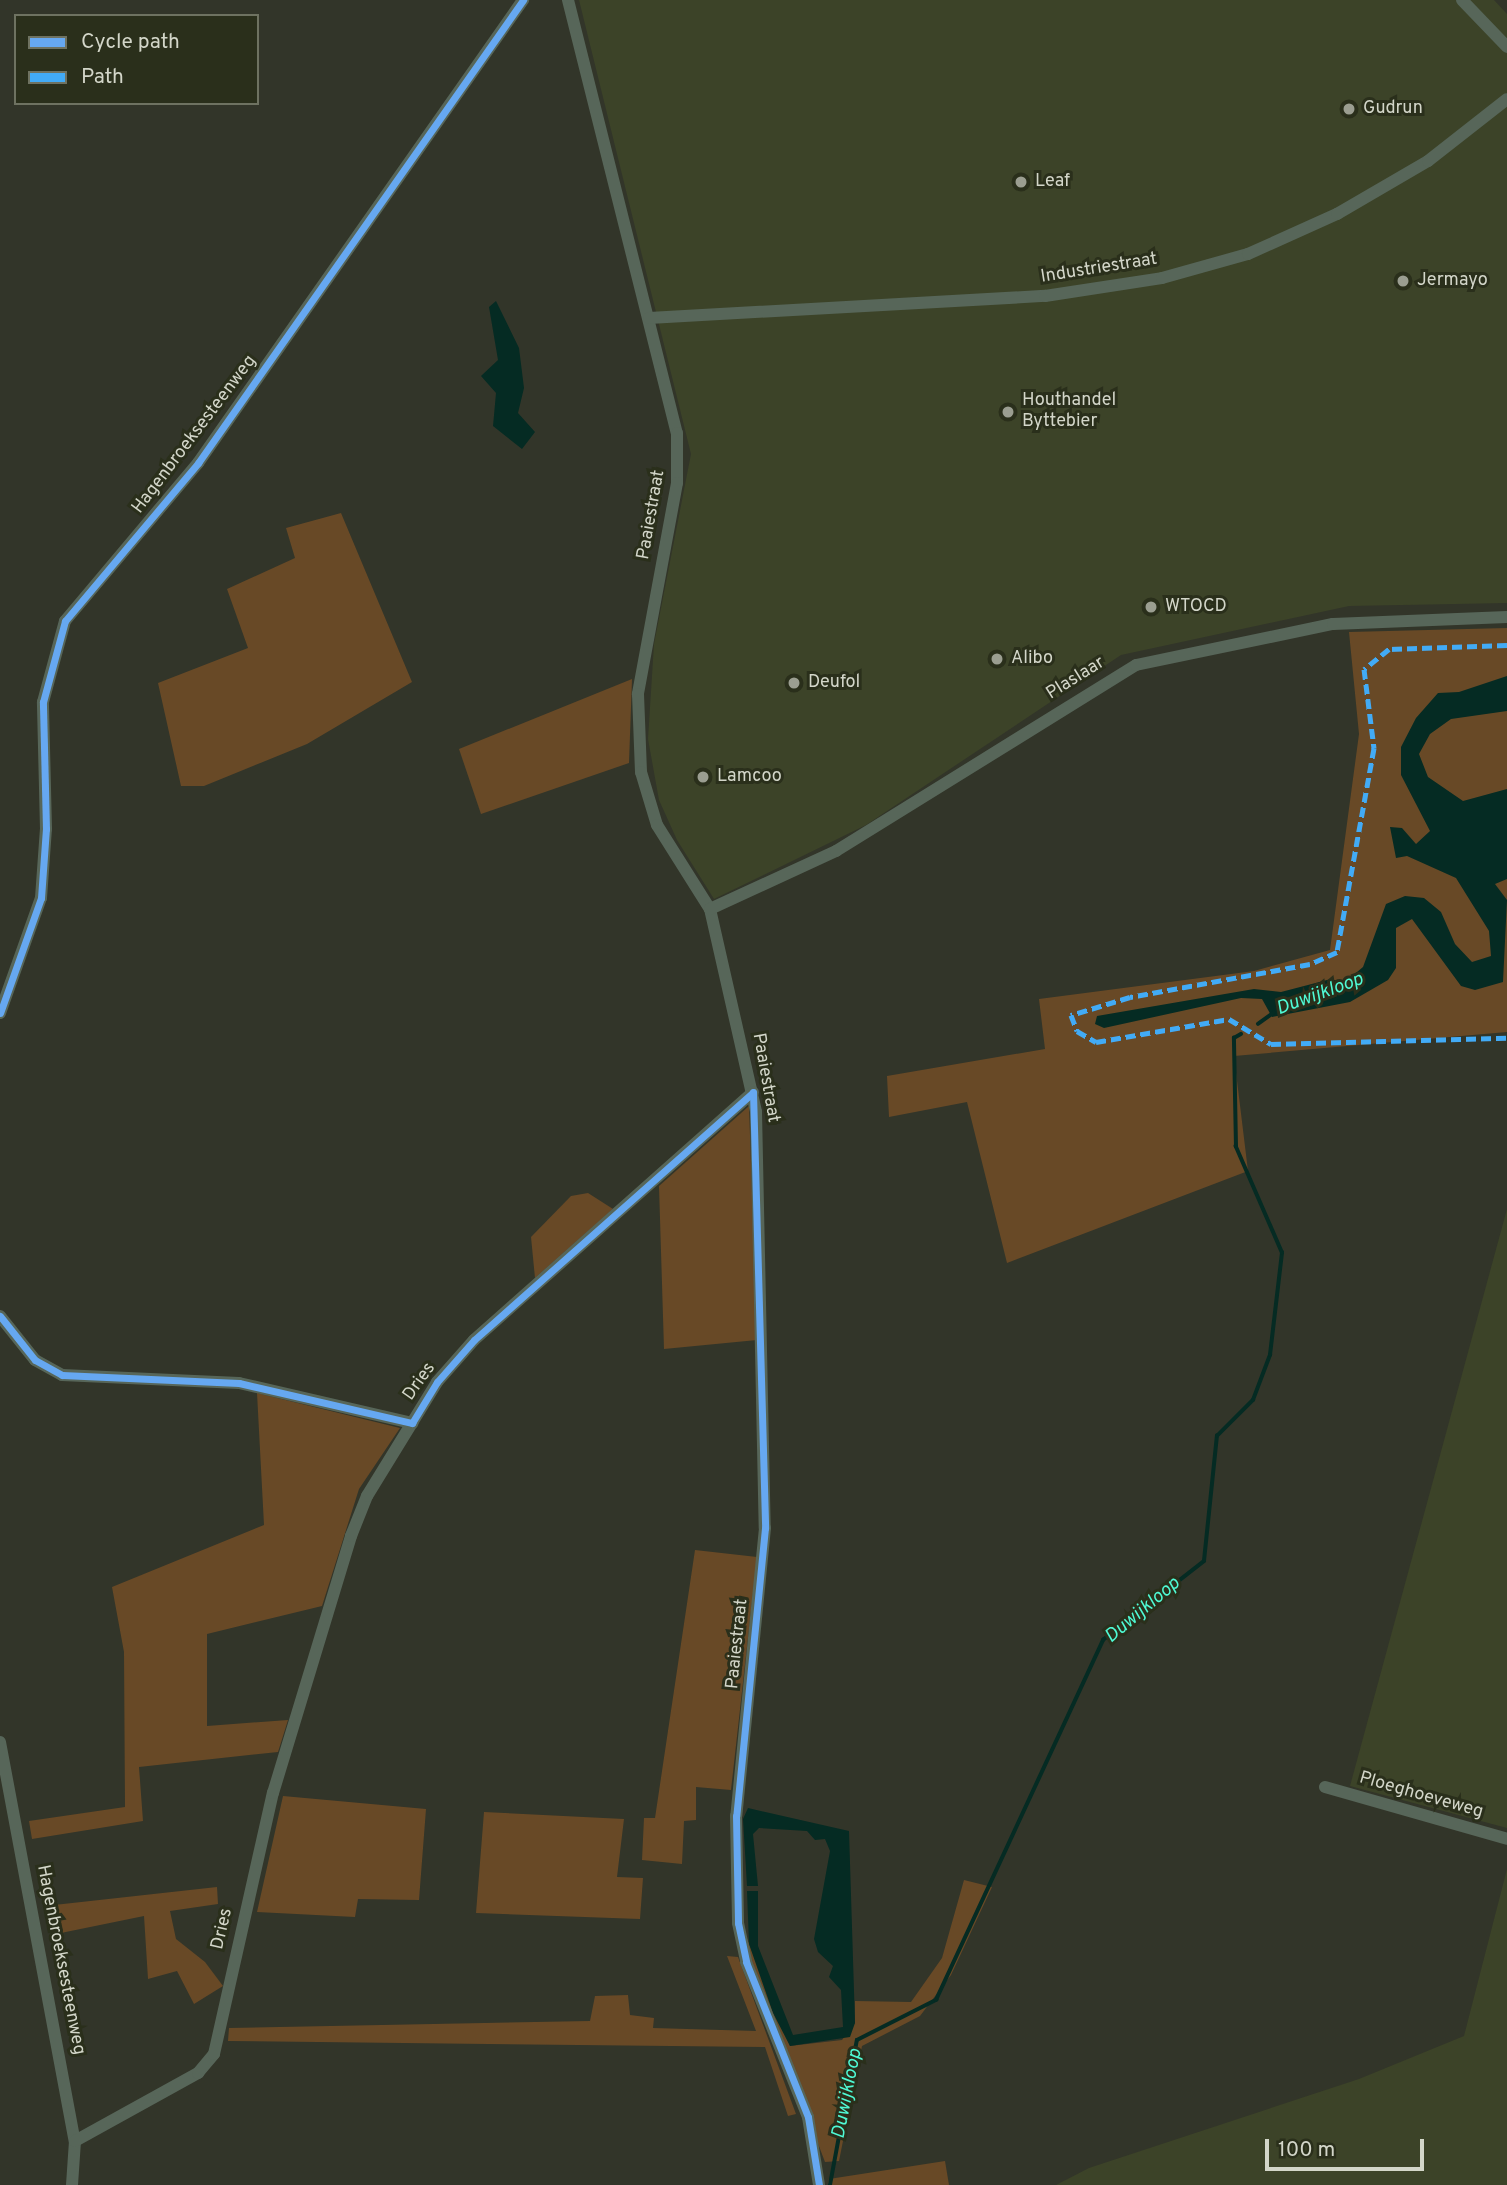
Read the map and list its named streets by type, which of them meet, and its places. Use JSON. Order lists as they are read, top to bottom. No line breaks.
{"streets":{"street":["Industriestraat","Hagenbroeksesteenweg","Paaiestraat","Plaslaar","Dries","Ploeghoeveweg"]},"crossings":[["Industriestraat","Paaiestraat"],["Hagenbroeksesteenweg","Dries"],["Paaiestraat","Plaslaar"],["Paaiestraat","Dries"]],"water":["Duwijkloop"],"places":["Gudrun","Leaf","Jermayo","Houthandel Byttebier","WTOCD","Alibo","Deufol","Lamcoo"],"legend":["Cycle path","Path"],"scale_bar":"100 m"}
